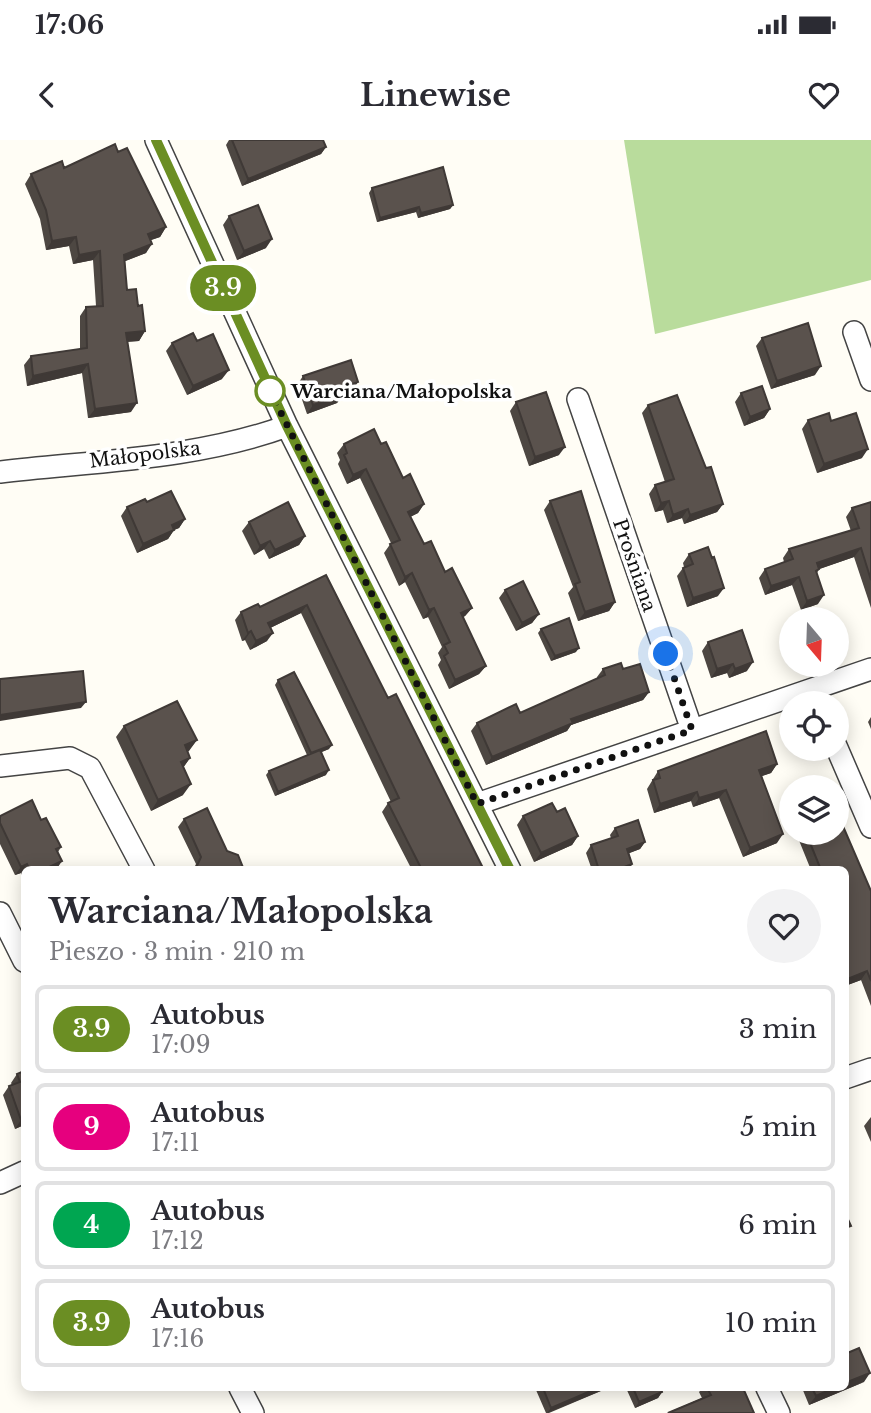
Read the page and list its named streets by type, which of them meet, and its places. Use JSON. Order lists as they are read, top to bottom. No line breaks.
{"streets":{"street":["Małopolska","Prośniana"]},"places":["Warciana/Małopolska"],"lines":["bus line 3.9"],"north":"bottom","page":{"status":"17:06","header":"Linewise","on_map":"3.9","heading":["Warciana/Małopolska","Pieszo · 3 min · 210 m"],"list":[{"mark":"3.9","name":"Autobus","note":"17:09","value":"3 min"},{"mark":"9","name":"Autobus","note":"17:11","value":"5 min"},{"mark":"4","name":"Autobus","note":"17:12","value":"6 min"},{"mark":"3.9","name":"Autobus","note":"17:16","value":"10 min"}]}}
